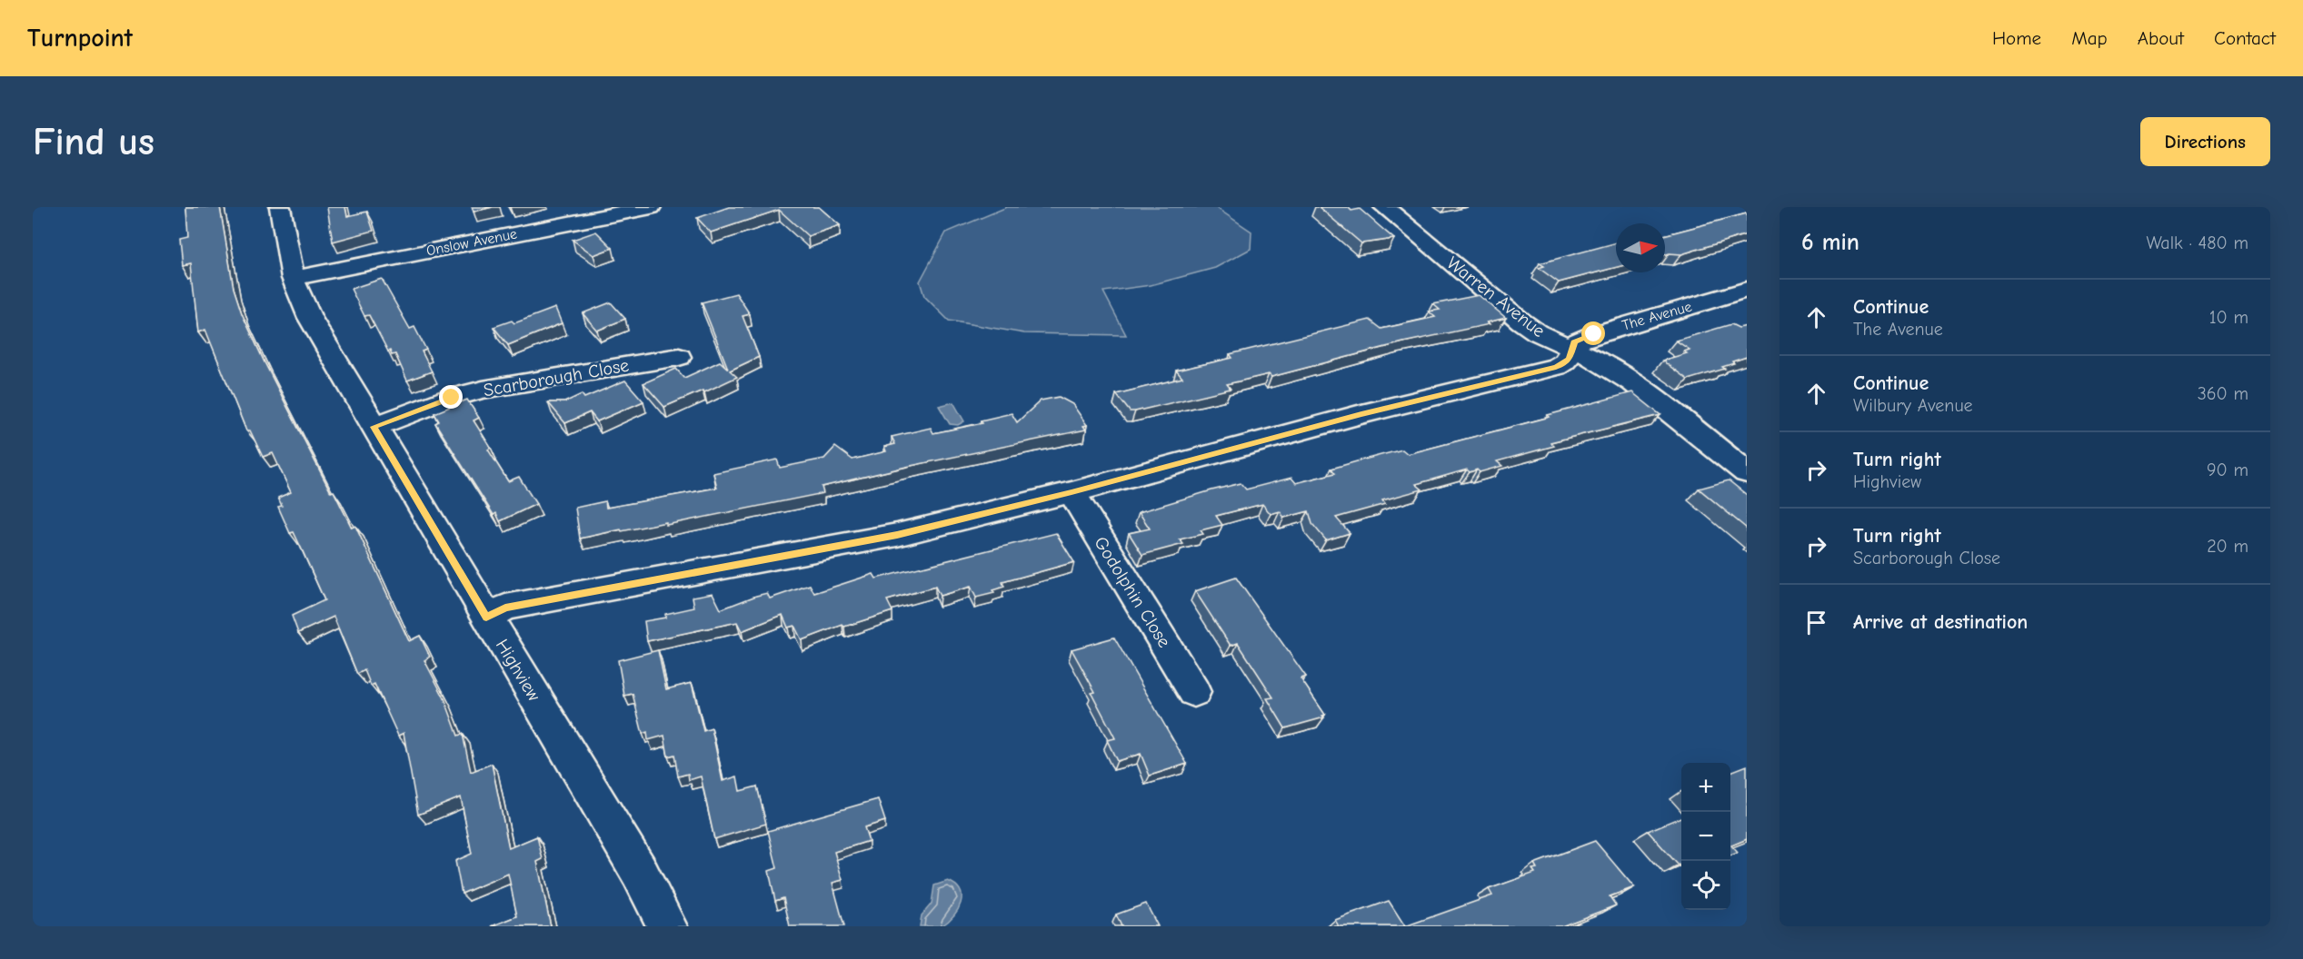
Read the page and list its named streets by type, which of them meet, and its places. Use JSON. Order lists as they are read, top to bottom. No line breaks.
{"streets":{"street":["Onslow Avenue","Warren Avenue","The Avenue","Scarborough Close","Godolphin Close","Highview"]},"crossings":[["Onslow Avenue","Highview"],["Warren Avenue","The Avenue"],["The Avenue","Godolphin Close"],["The Avenue","Highview"],["Scarborough Close","Highview"]],"north":"right","page":{"header":"Turnpoint","nav":["Home","Map","About","Contact"],"buttons":"Directions","title":"Find us","heading":["6 min","Walk · 480 m"],"list":[["Continue","The Avenue","10 m"],["Continue","Wilbury Avenue","360 m"],["Turn right","Highview","90 m"],["Turn right","Scarborough Close","20 m"],"Arrive at destination"],"map_buttons":["+","−"]}}
